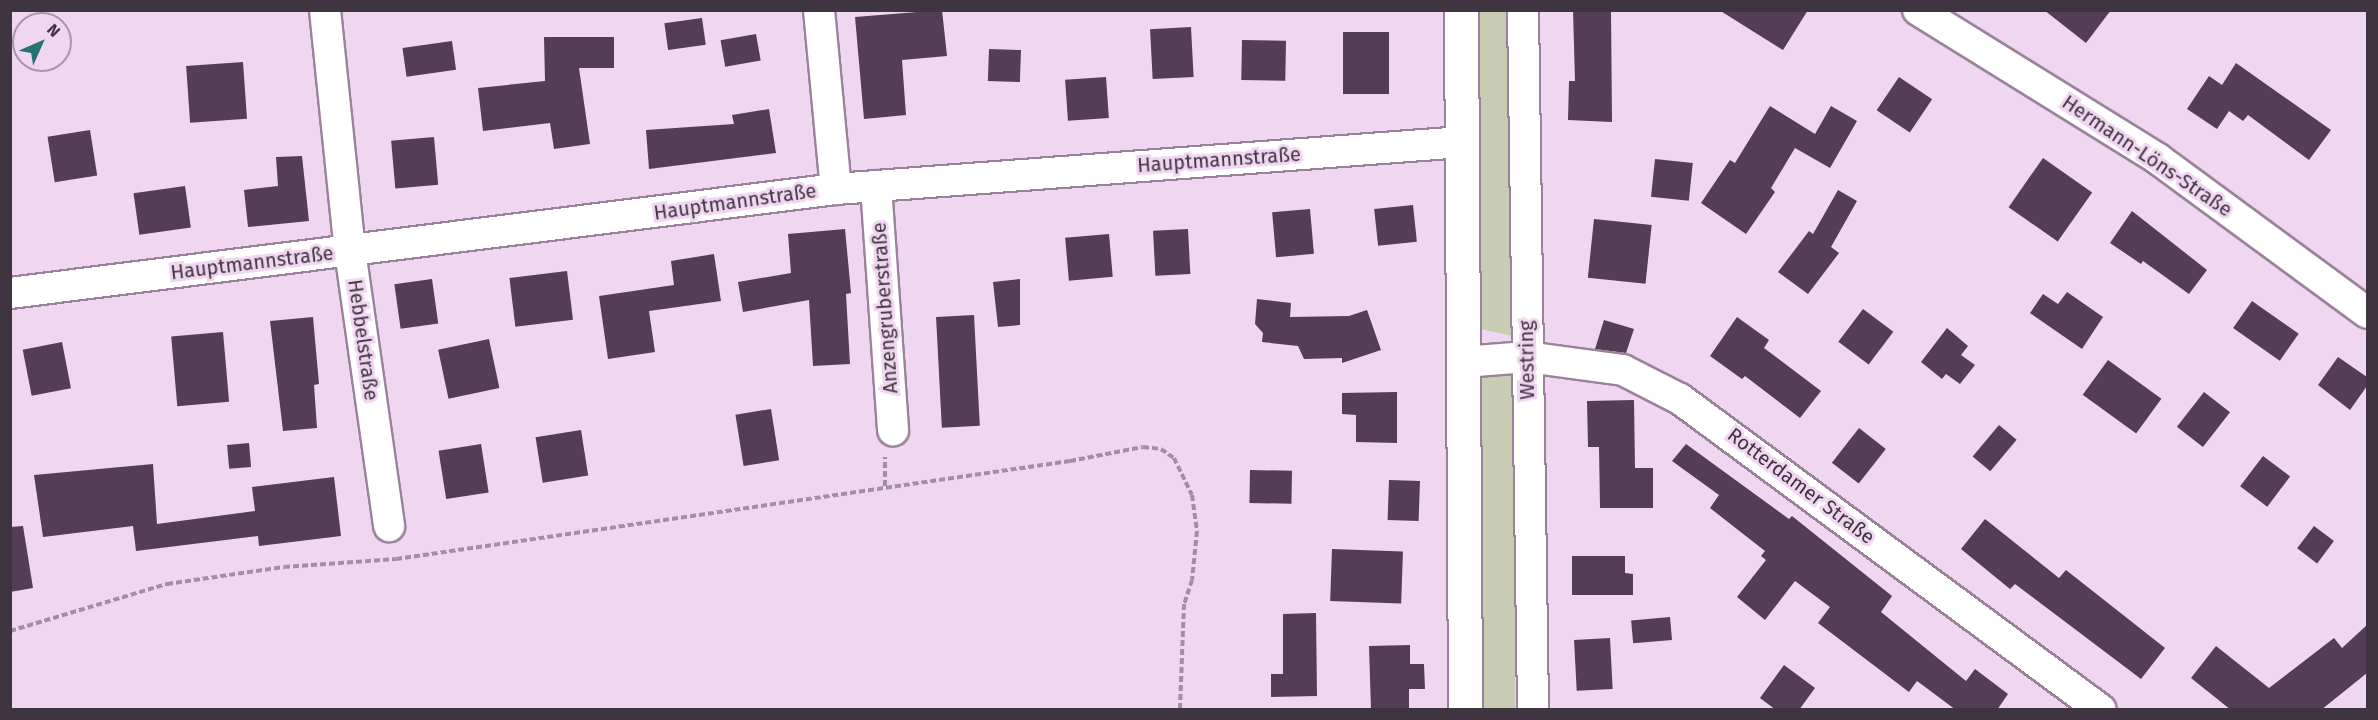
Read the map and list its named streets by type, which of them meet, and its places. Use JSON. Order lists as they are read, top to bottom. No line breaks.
{"streets":{"street":["Hermann-Löns-Straße","Hauptmannstraße","Anzengruberstraße","Hebbelstraße","Westring","Rotterdamer Straße"]},"crossings":[["Hauptmannstraße","Anzengruberstraße"],["Hauptmannstraße","Hebbelstraße"],["Westring","Rotterdamer Straße"]],"north":"top right"}
